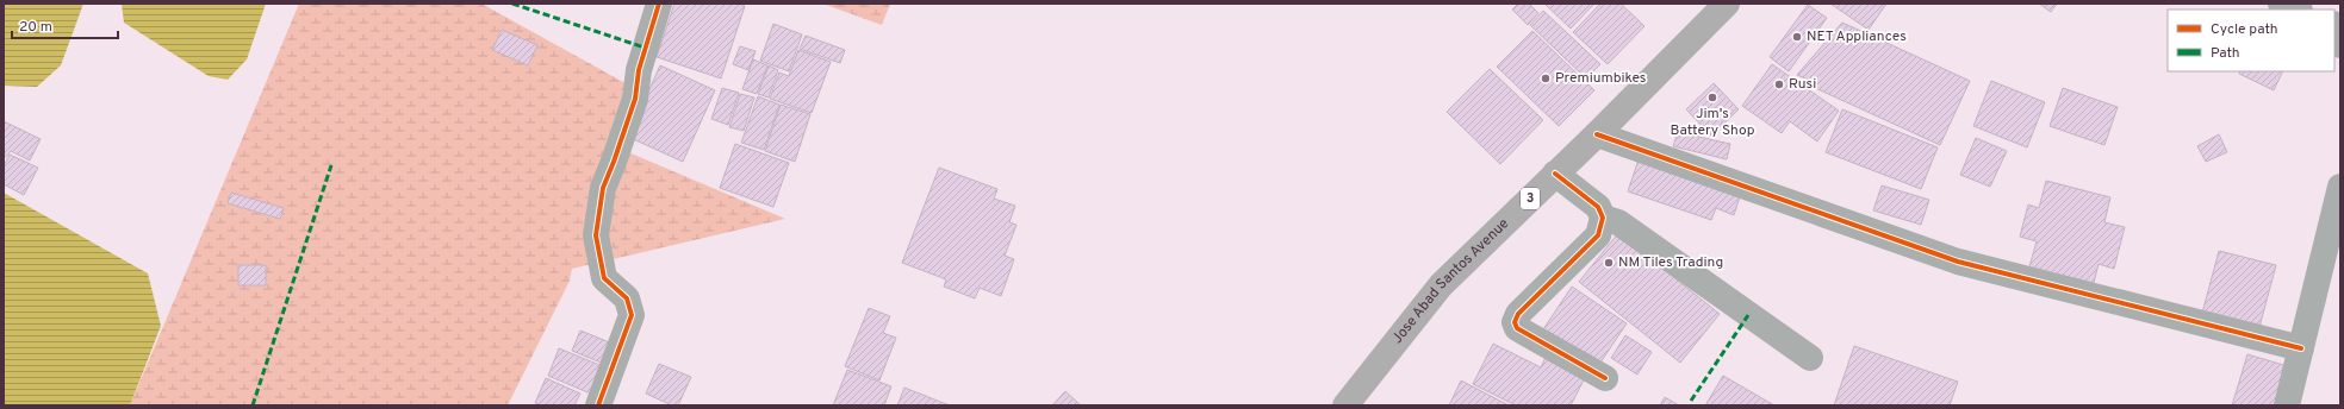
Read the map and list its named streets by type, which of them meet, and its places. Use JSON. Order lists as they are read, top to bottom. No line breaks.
{"streets":{"main road":["3","Jose Abad Santos Avenue"]},"places":["NET Appliances","Premiumbikes","Rusi","Jim's Battery Shop","NM Tiles Trading"],"legend":["Cycle path","Path"],"scale_bar":"20 m"}
